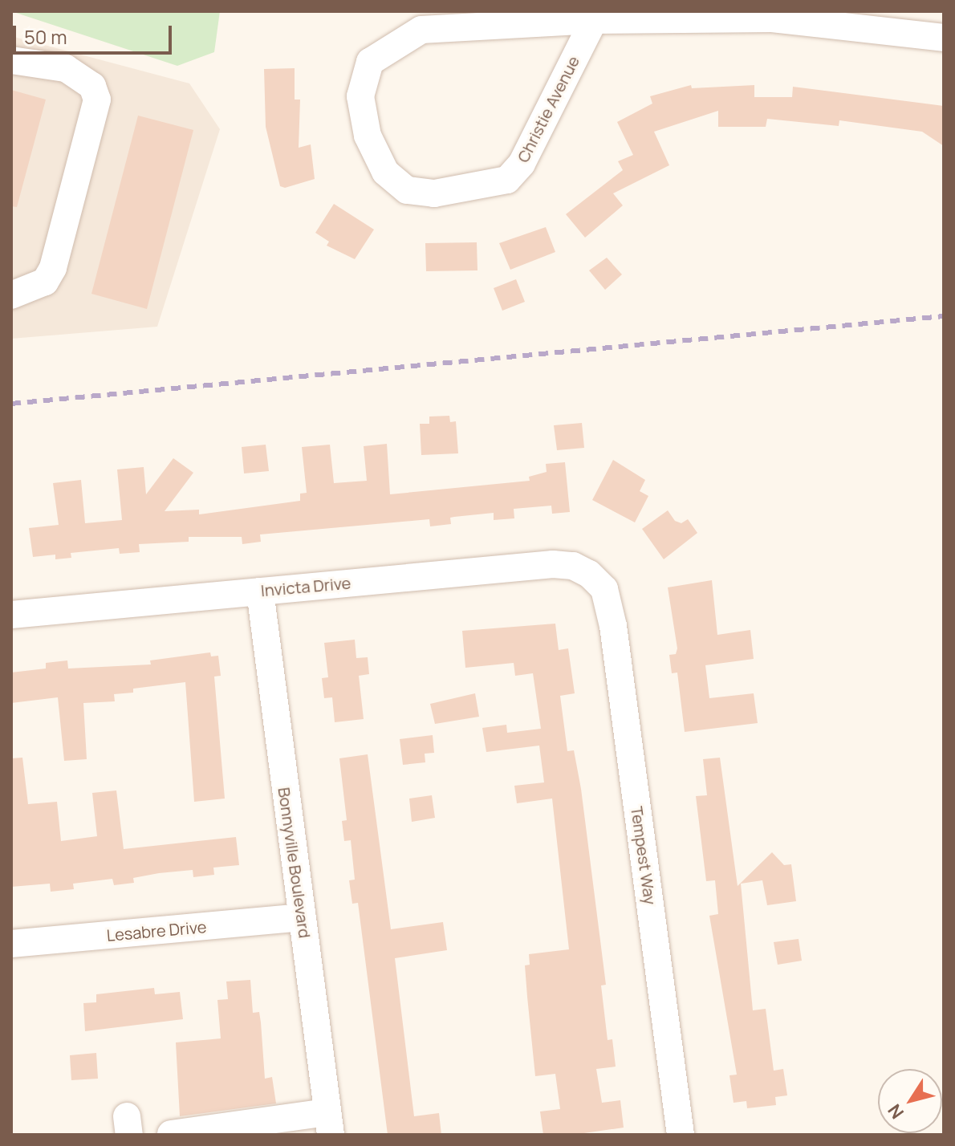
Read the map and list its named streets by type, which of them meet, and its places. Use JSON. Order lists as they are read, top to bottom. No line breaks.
{"streets":{"street":["Christie Avenue","Invicta Drive","Tempest Way","Bonnyville Boulevard","Lesabre Drive"]},"crossings":[["Invicta Drive","Tempest Way"],["Invicta Drive","Bonnyville Boulevard"],["Bonnyville Boulevard","Lesabre Drive"]],"scale_bar":"50 m","north":"bottom left"}
